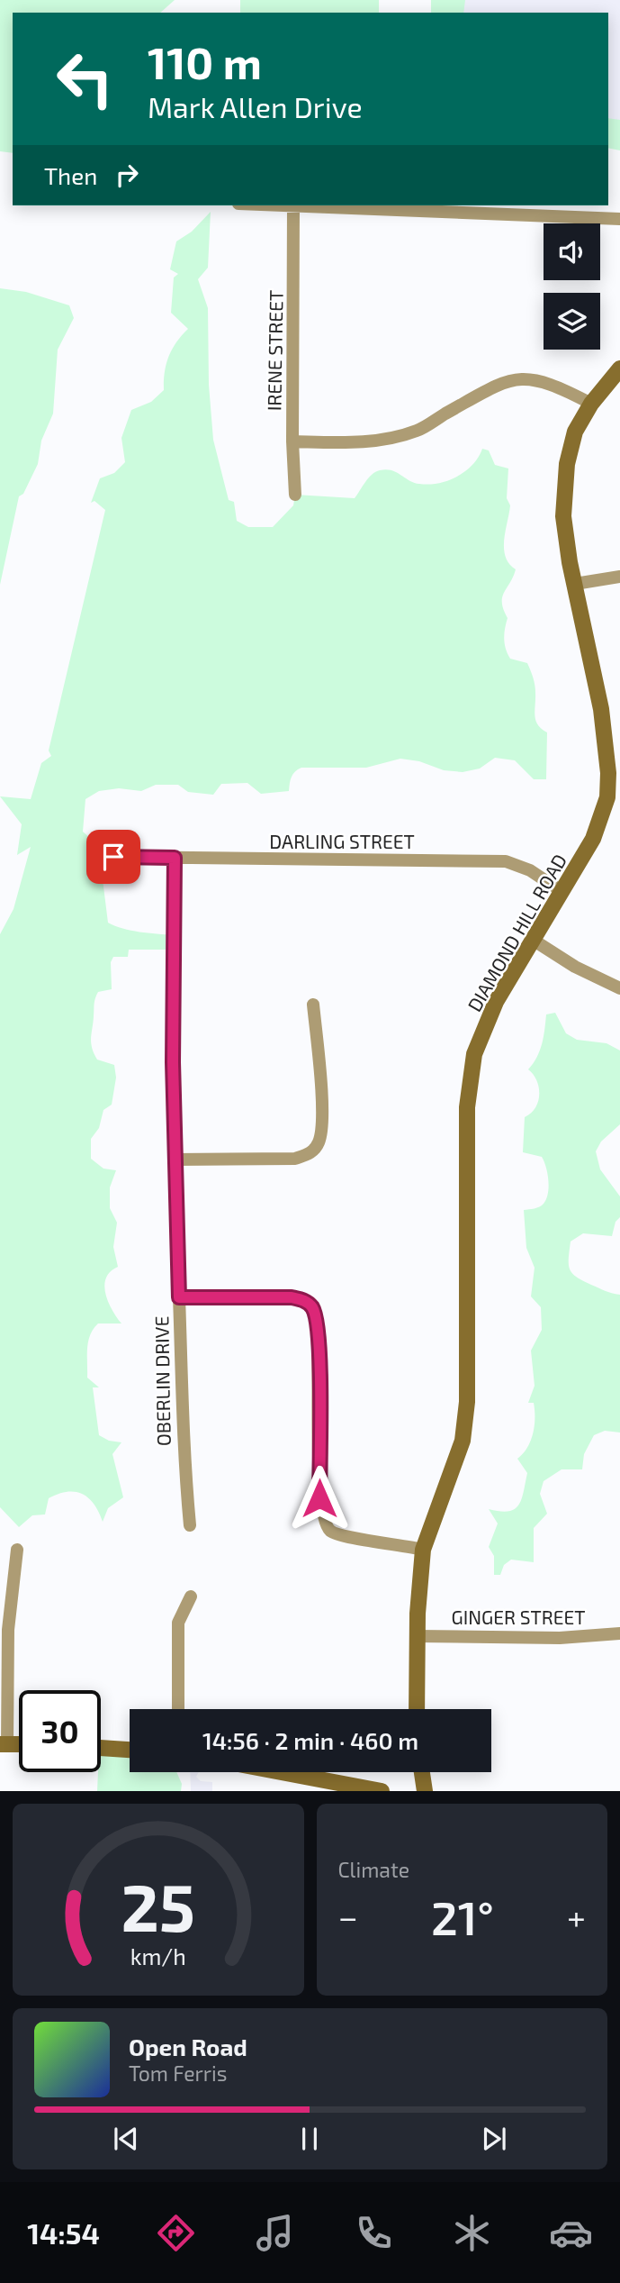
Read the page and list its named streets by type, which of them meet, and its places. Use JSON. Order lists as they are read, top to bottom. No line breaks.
{"streets":{"street":["IRENE STREET","DARLING STREET","DIAMOND HILL ROAD","OBERLIN DRIVE","GINGER STREET"]},"crossings":[["DARLING STREET","DIAMOND HILL ROAD"],["DARLING STREET","OBERLIN DRIVE"],["DIAMOND HILL ROAD","GINGER STREET"]],"page":{"turn":["110 m","Mark Allen Drive"],"then":"Then","limit":"30","trip":"14:56 · 2 min · 460 m","tile":"Climate","heat":["−","21°","+"],"song":["Open Road","Tom Ferris"],"tabs":"14:54","gauge":["25","km/h"]}}
